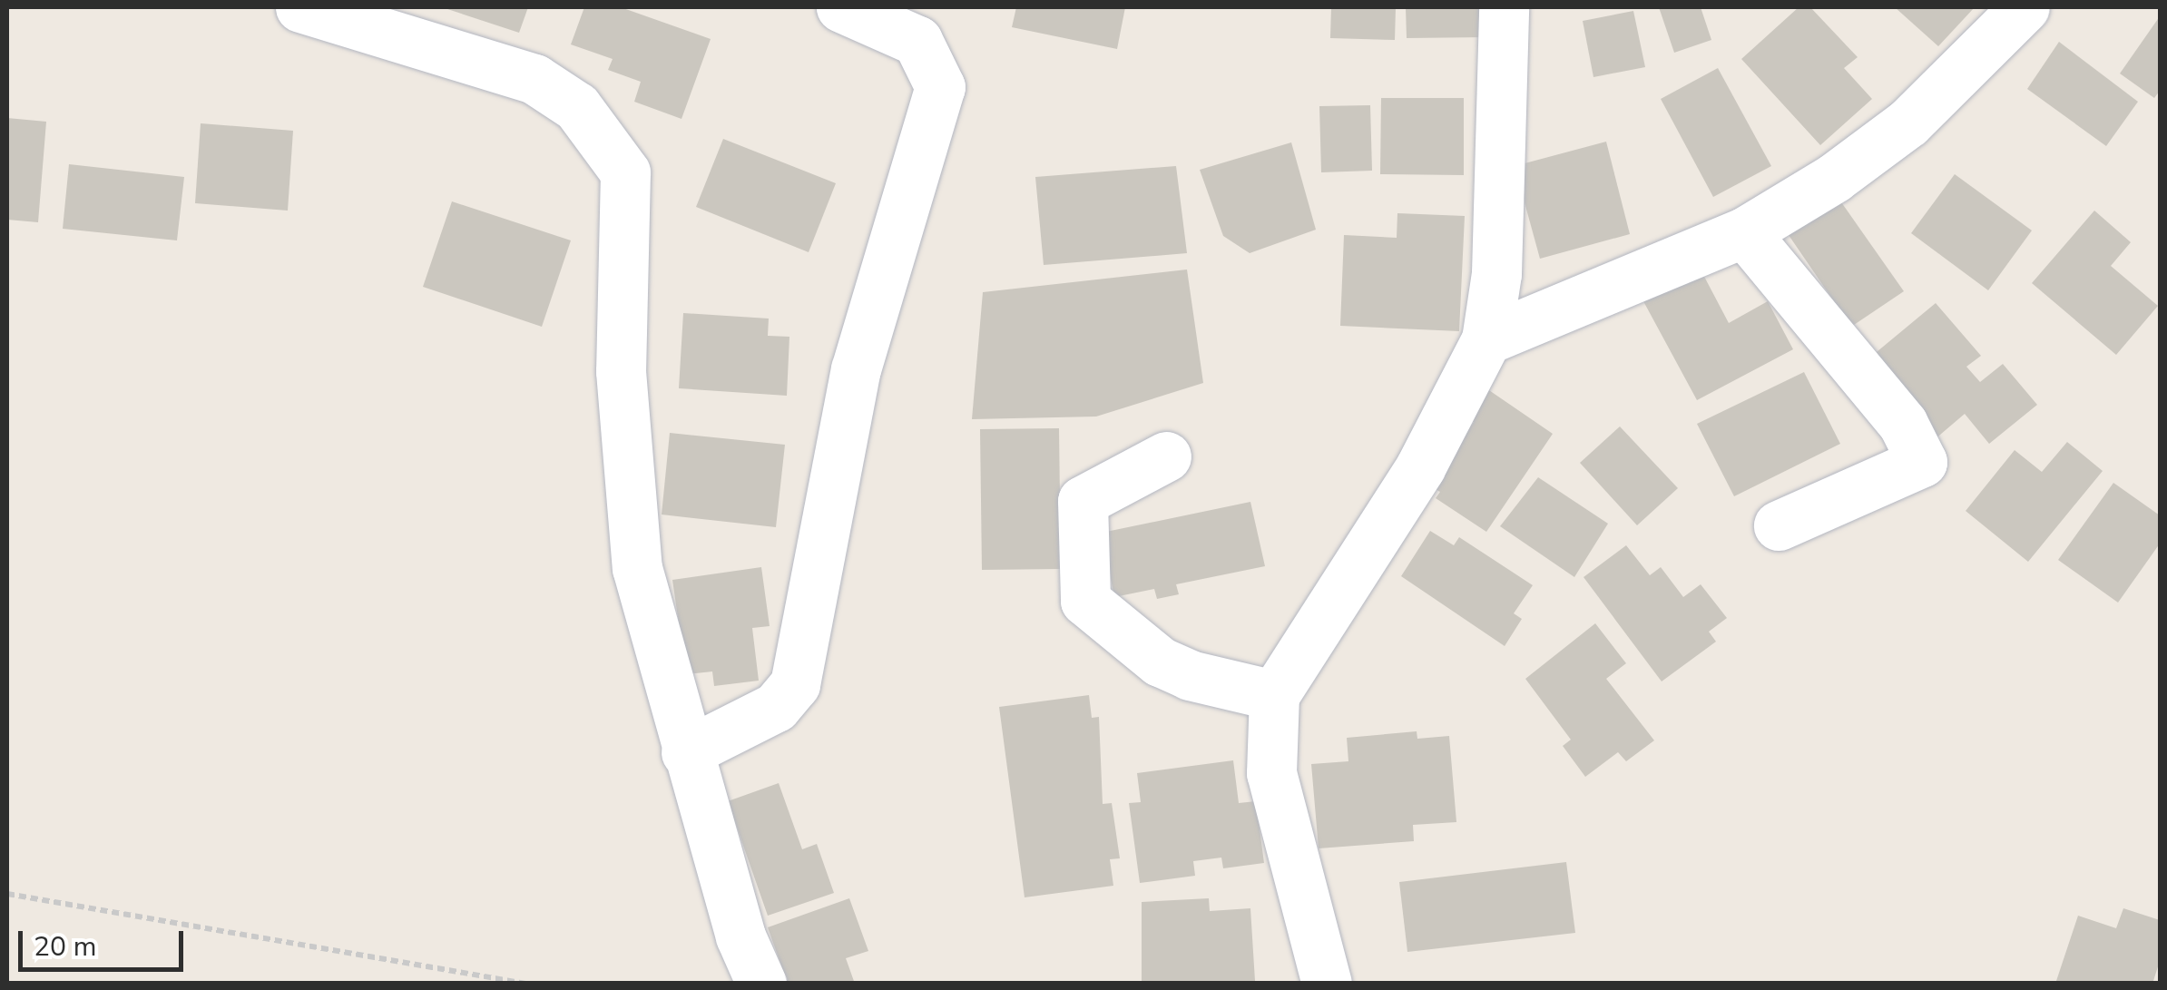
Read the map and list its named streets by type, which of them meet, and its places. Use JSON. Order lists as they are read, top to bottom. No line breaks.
{"scale_bar":"20 m"}
